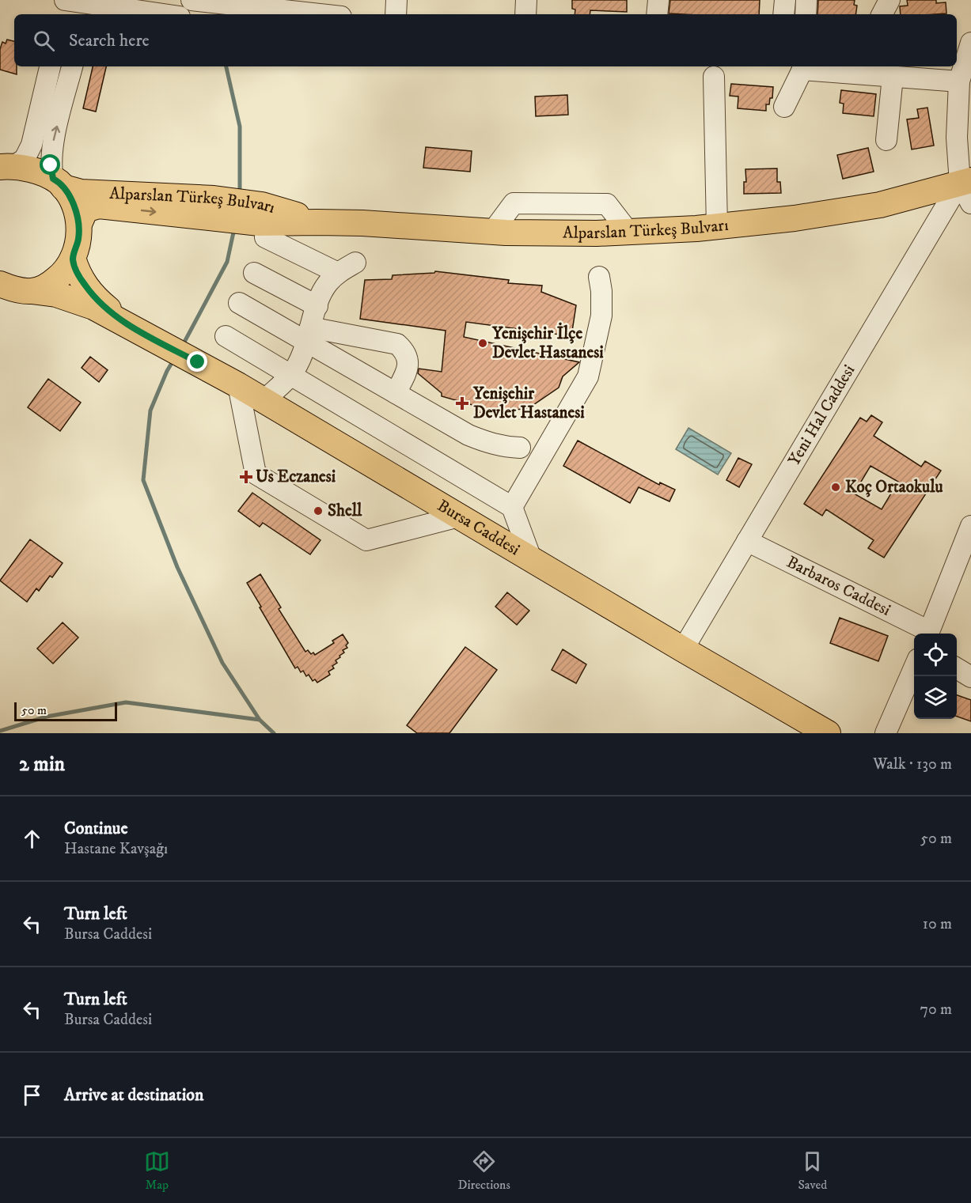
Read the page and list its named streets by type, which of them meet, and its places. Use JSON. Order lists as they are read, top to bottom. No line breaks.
{"streets":{"main road":["Alparslan Türkeş Bulvarı","Bursa Caddesi"],"street":["Yeni Hal Caddesi","Barbaros Caddesi"]},"crossings":[["Alparslan Türkeş Bulvarı","Yeni Hal Caddesi"],["Yeni Hal Caddesi","Bursa Caddesi"],["Yeni Hal Caddesi","Barbaros Caddesi"]],"places":{"other":["Yenişehir İlçe Devlet Hastanesi","Koç Ortaokulu","Shell"],"health":["Yenişehir Devlet Hastanesi","Us Eczanesi"]},"scale_bar":"50 m","page":{"search":"Search here","scale":"50 m","heading":["2 min","Walk · 130 m"],"list":[["Continue","Hastane Kavşağı","50 m"],["Turn left","Bursa Caddesi","10 m"],["Turn left","Bursa Caddesi","70 m"],"Arrive at destination"],"nav":["Map","Directions","Saved"]}}
